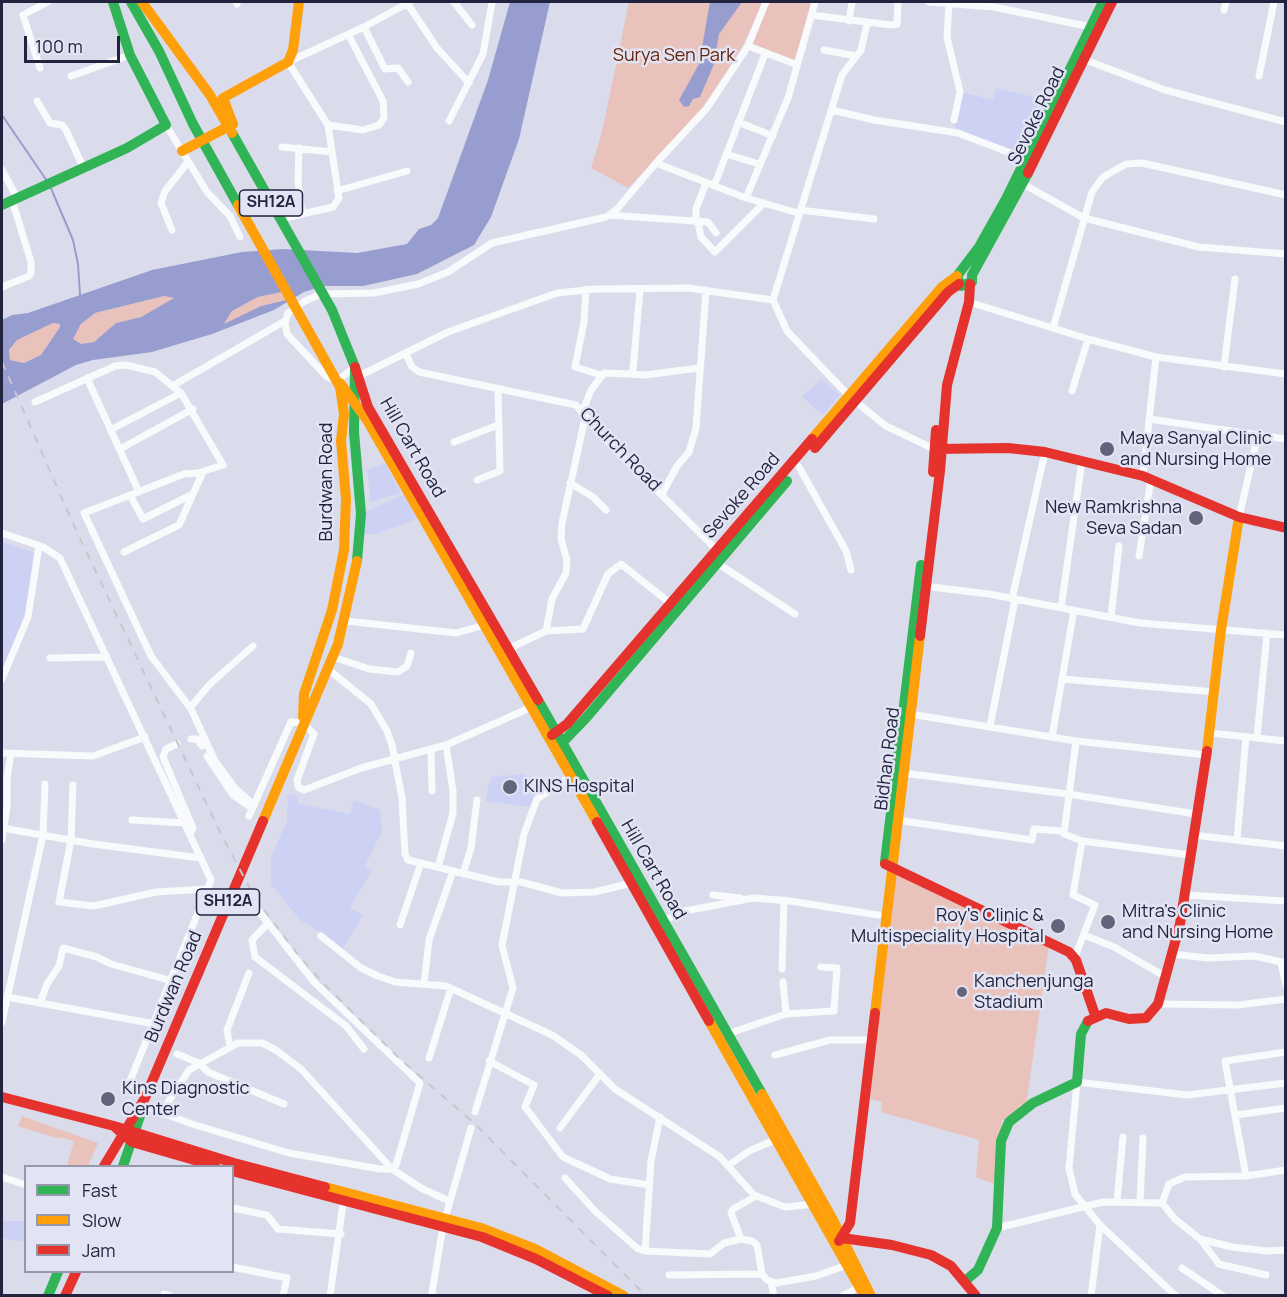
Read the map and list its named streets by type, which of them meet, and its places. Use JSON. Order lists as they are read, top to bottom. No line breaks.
{"streets":{"main road":["Sevoke Road","SH12A","Hill Cart Road","Burdwan Road","Bidhan Road"],"street":["Church Road"]},"crossings":[["Sevoke Road","Hill Cart Road"],["Sevoke Road","Church Road"],["Sevoke Road","Bidhan Road"],["Hill Cart Road","Burdwan Road"],["Hill Cart Road","Bidhan Road"]],"parks":["Surya Sen Park"],"places":["Maya Sanyal Clinic and Nursing Home","New Ramkrishna Seva Sadan","KINS Hospital","Mitra's Clinic and Nursing Home","Roy's Clinic & Multispeciality Hospital","Kanchenjunga Stadium","Kins Diagnostic Center"],"legend":["Fast","Slow","Jam"],"scale_bar":"100 m"}
